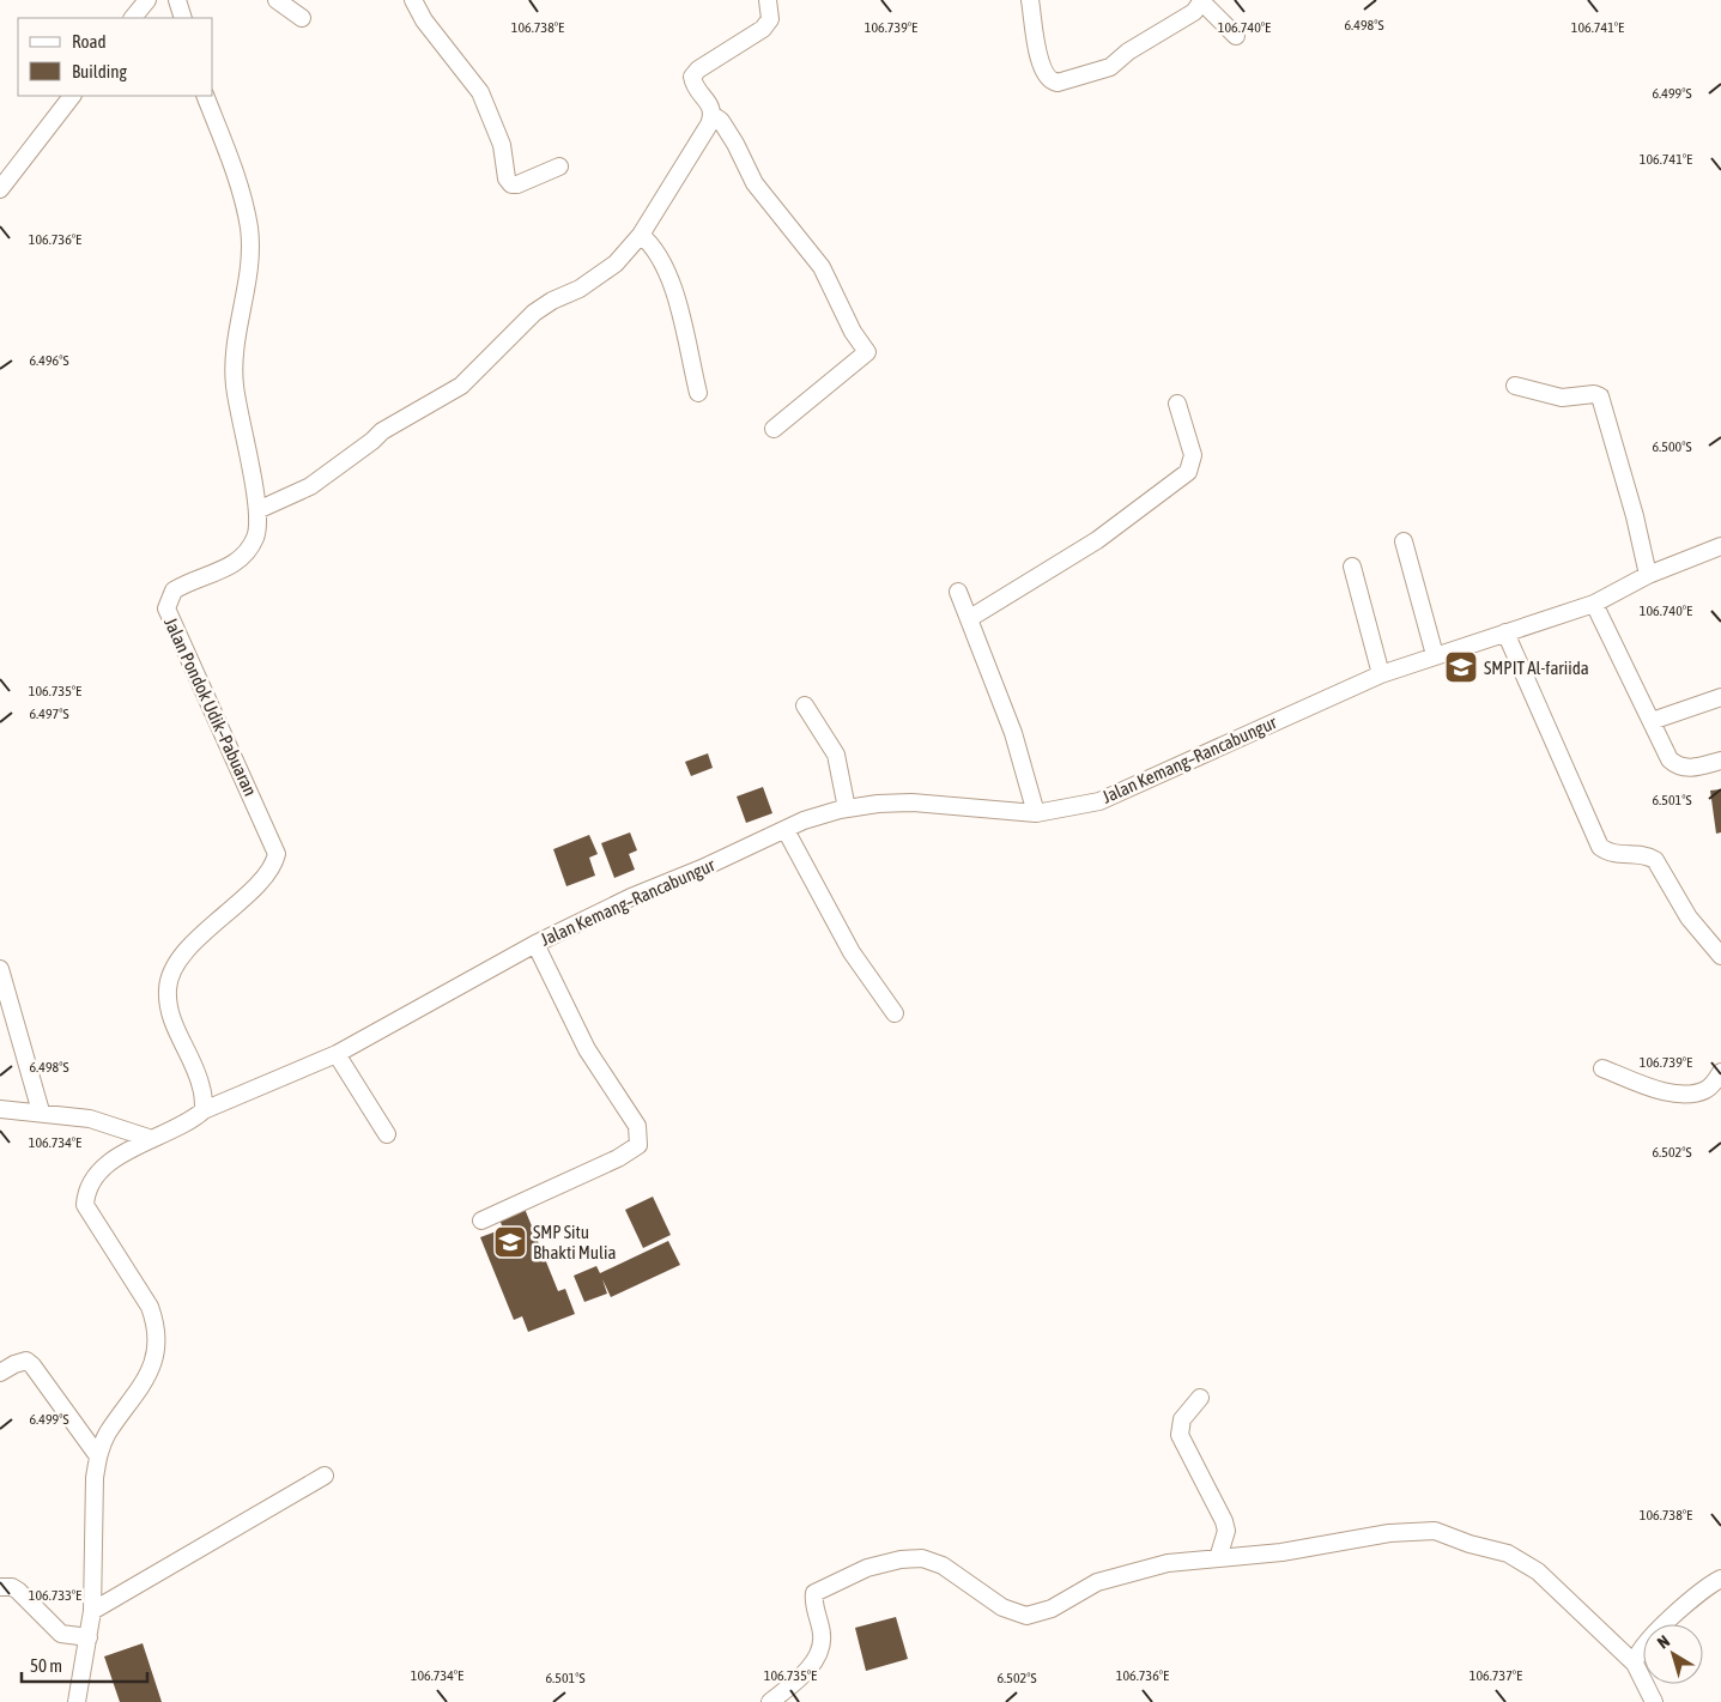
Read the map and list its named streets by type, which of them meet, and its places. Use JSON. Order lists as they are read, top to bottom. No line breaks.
{"streets":{"street":["Jalan Pondok Udik–Pabuaran","Jalan Kemang–Rancabungur"]},"crossings":[["Jalan Pondok Udik–Pabuaran","Jalan Kemang–Rancabungur"]],"places":{"school or university":["SMPIT Al-fariida","SMP Situ Bhakti Mulia"]},"legend":["Road","Building"],"scale_bar":"50 m","north":"top left","coordinates":["6.498°S","106.741°E","106.738°E","106.739°E","106.740°E","6.499°S","106.736°E","6.496°S","6.500°S","106.735°E","6.497°S","6.501°S","106.734°E","6.502°S","106.733°E","106.737°E"]}
